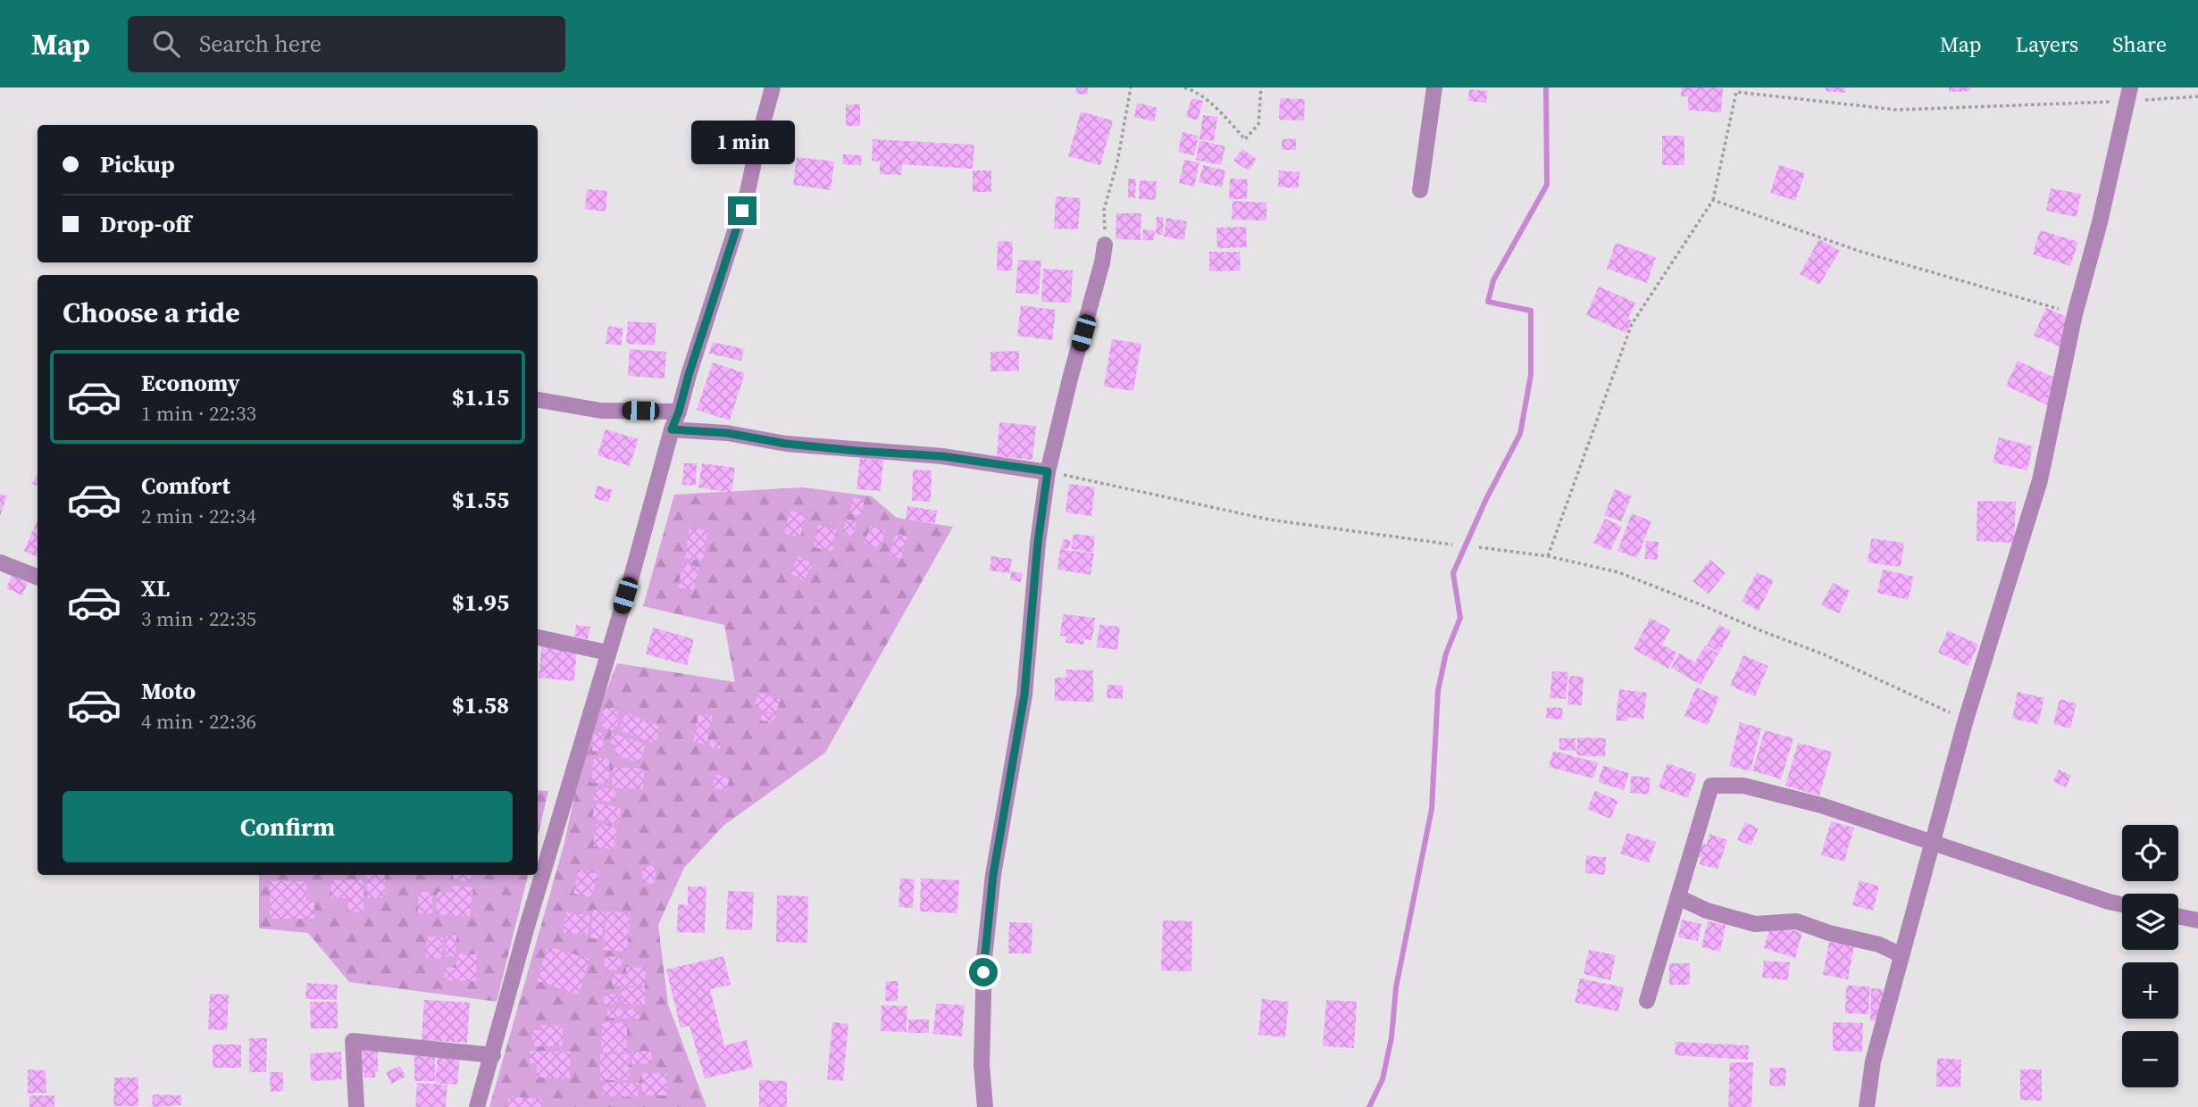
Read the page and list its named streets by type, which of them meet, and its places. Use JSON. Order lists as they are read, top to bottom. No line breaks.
{"page":{"header":"Map","search":"Search here","nav":["Map","Layers","Share"],"bubble":"1 min","banner":["Pickup","Drop-off"],"heading":"Choose a ride","list":[{"name":"Economy","note":"1 min · 22:33","value":"$1.15"},{"name":"Comfort","note":"2 min · 22:34","value":"$1.55"},{"name":"XL","note":"3 min · 22:35","value":"$1.95"},{"name":"Moto","note":"4 min · 22:36","value":"$1.58"}],"buttons":"Confirm","map_buttons":["+","−"]}}
